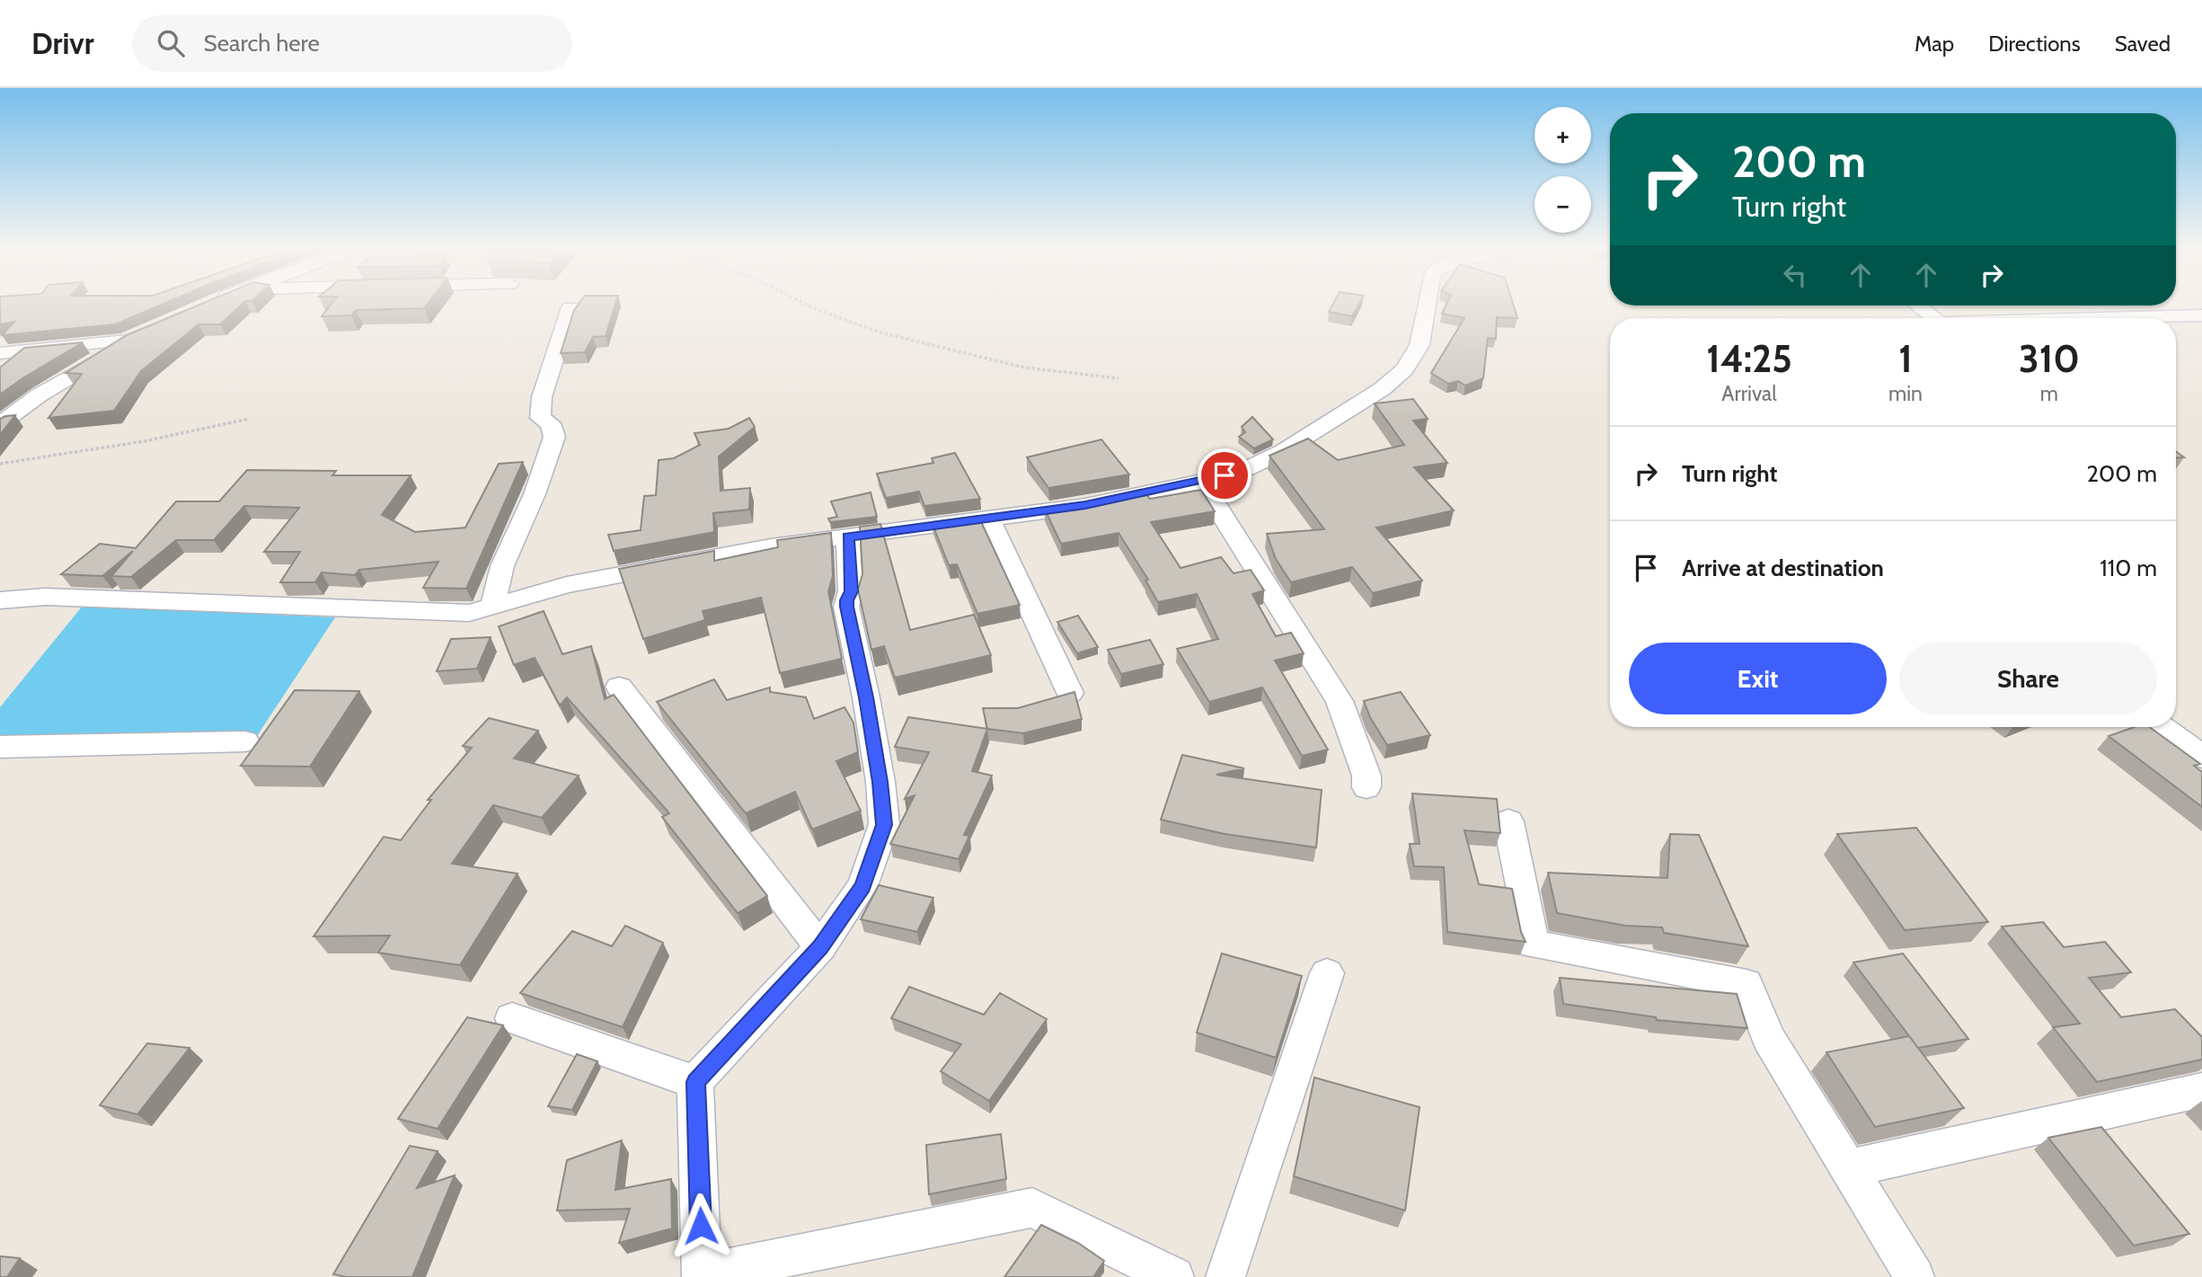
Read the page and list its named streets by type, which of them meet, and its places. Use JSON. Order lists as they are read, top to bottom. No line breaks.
{"page":{"header":"Drivr","search":"Search here","nav":["Map","Directions","Saved"],"map_buttons":["+","−"],"turn":["200 m","Turn right"],"eta":["14:25","Arrival","1","min","310","m"],"list":[{"name":"Turn right","value":"200 m"},{"name":"Arrive at destination","value":"110 m"}],"buttons":["Exit","Share"]}}
